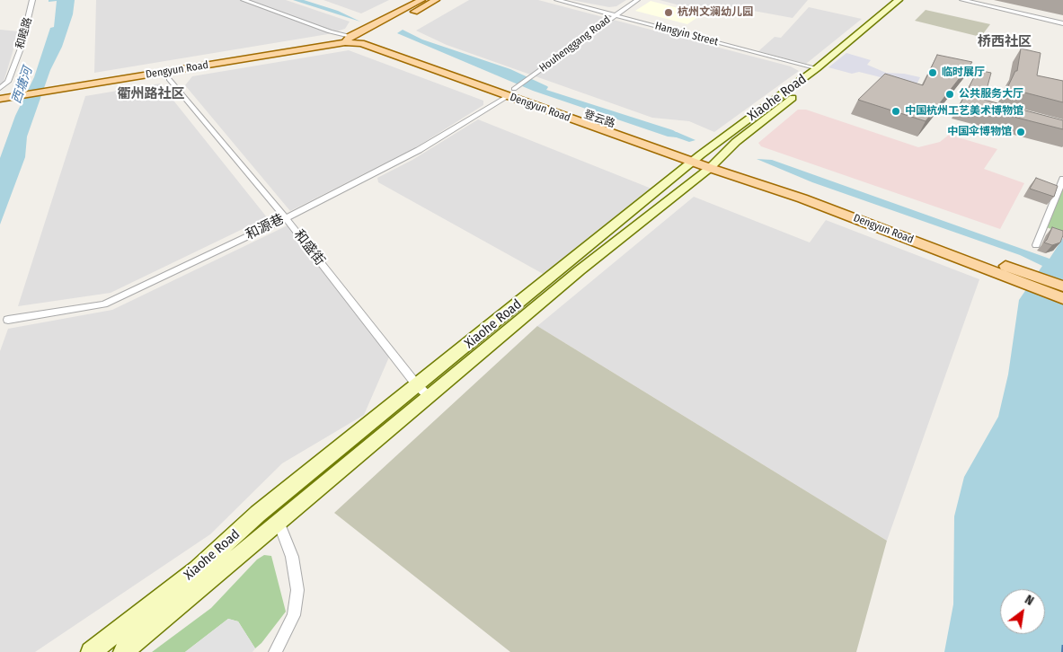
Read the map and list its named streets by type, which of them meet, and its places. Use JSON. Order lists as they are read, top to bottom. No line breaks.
{"streets":{"main road":["Dengyun Road","Xiaohe Road"],"street":["和睦路","Hangyin Street","Houhenggang Road","和源巷","和盛街"]},"crossings":[["Hangyin Street","Houhenggang Road"],["Hangyin Street","Xiaohe Road"],["Houhenggang Road","Dengyun Road"],["Houhenggang Road","和源巷"],["Dengyun Road","Xiaohe Road"],["Dengyun Road","和源巷"],["Xiaohe Road","和盛街"],["和源巷","和盛街"]],"districts":["桥西社区","衢州路社区"],"water":["西塘河"],"places":["杭州文澜幼儿园","临时展厅","公共服务大厅","中国杭州工艺美术博物馆","中国伞博物馆"],"north":"top right"}
